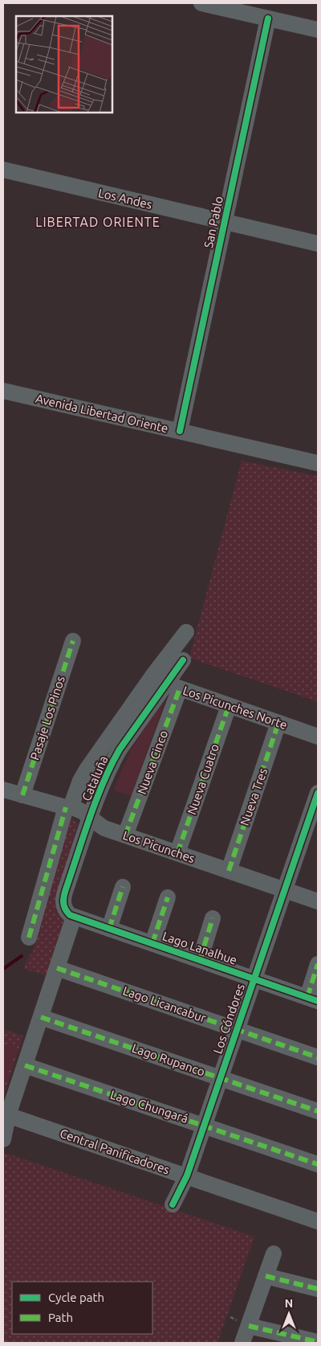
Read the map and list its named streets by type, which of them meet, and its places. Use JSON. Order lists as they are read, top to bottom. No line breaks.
{"streets":{"street":["Los Andes","San Pablo","Avenida Libertad Oriente","Los Picunches Norte","Pasaje Los Pinos","Nueva Cinco","Cataluña","Nueva Cuatro","Nueva Tres","Los Picunches","Lago Lanalhue","Lago Licancabur","Los Cóndores","Lago Rupanco","Lago Chungará","Central Panificadores"]},"crossings":[["Los Andes","San Pablo"],["San Pablo","Avenida Libertad Oriente"],["Los Picunches Norte","Nueva Cinco"],["Los Picunches Norte","Cataluña"],["Los Picunches Norte","Nueva Cuatro"],["Los Picunches Norte","Nueva Tres"],["Pasaje Los Pinos","Los Picunches"],["Nueva Cinco","Cataluña"],["Nueva Cinco","Los Picunches"],["Cataluña","Los Picunches"],["Cataluña","Lago Lanalhue"],["Nueva Cuatro","Los Picunches"],["Nueva Tres","Los Picunches"],["Los Picunches","Los Cóndores"],["Lago Lanalhue","Los Cóndores"],["Lago Licancabur","Los Cóndores"],["Los Cóndores","Lago Rupanco"],["Los Cóndores","Lago Chungará"],["Los Cóndores","Central Panificadores"]],"districts":["LIBERTAD ORIENTE"],"legend":["Cycle path","Path"],"north":"top"}
